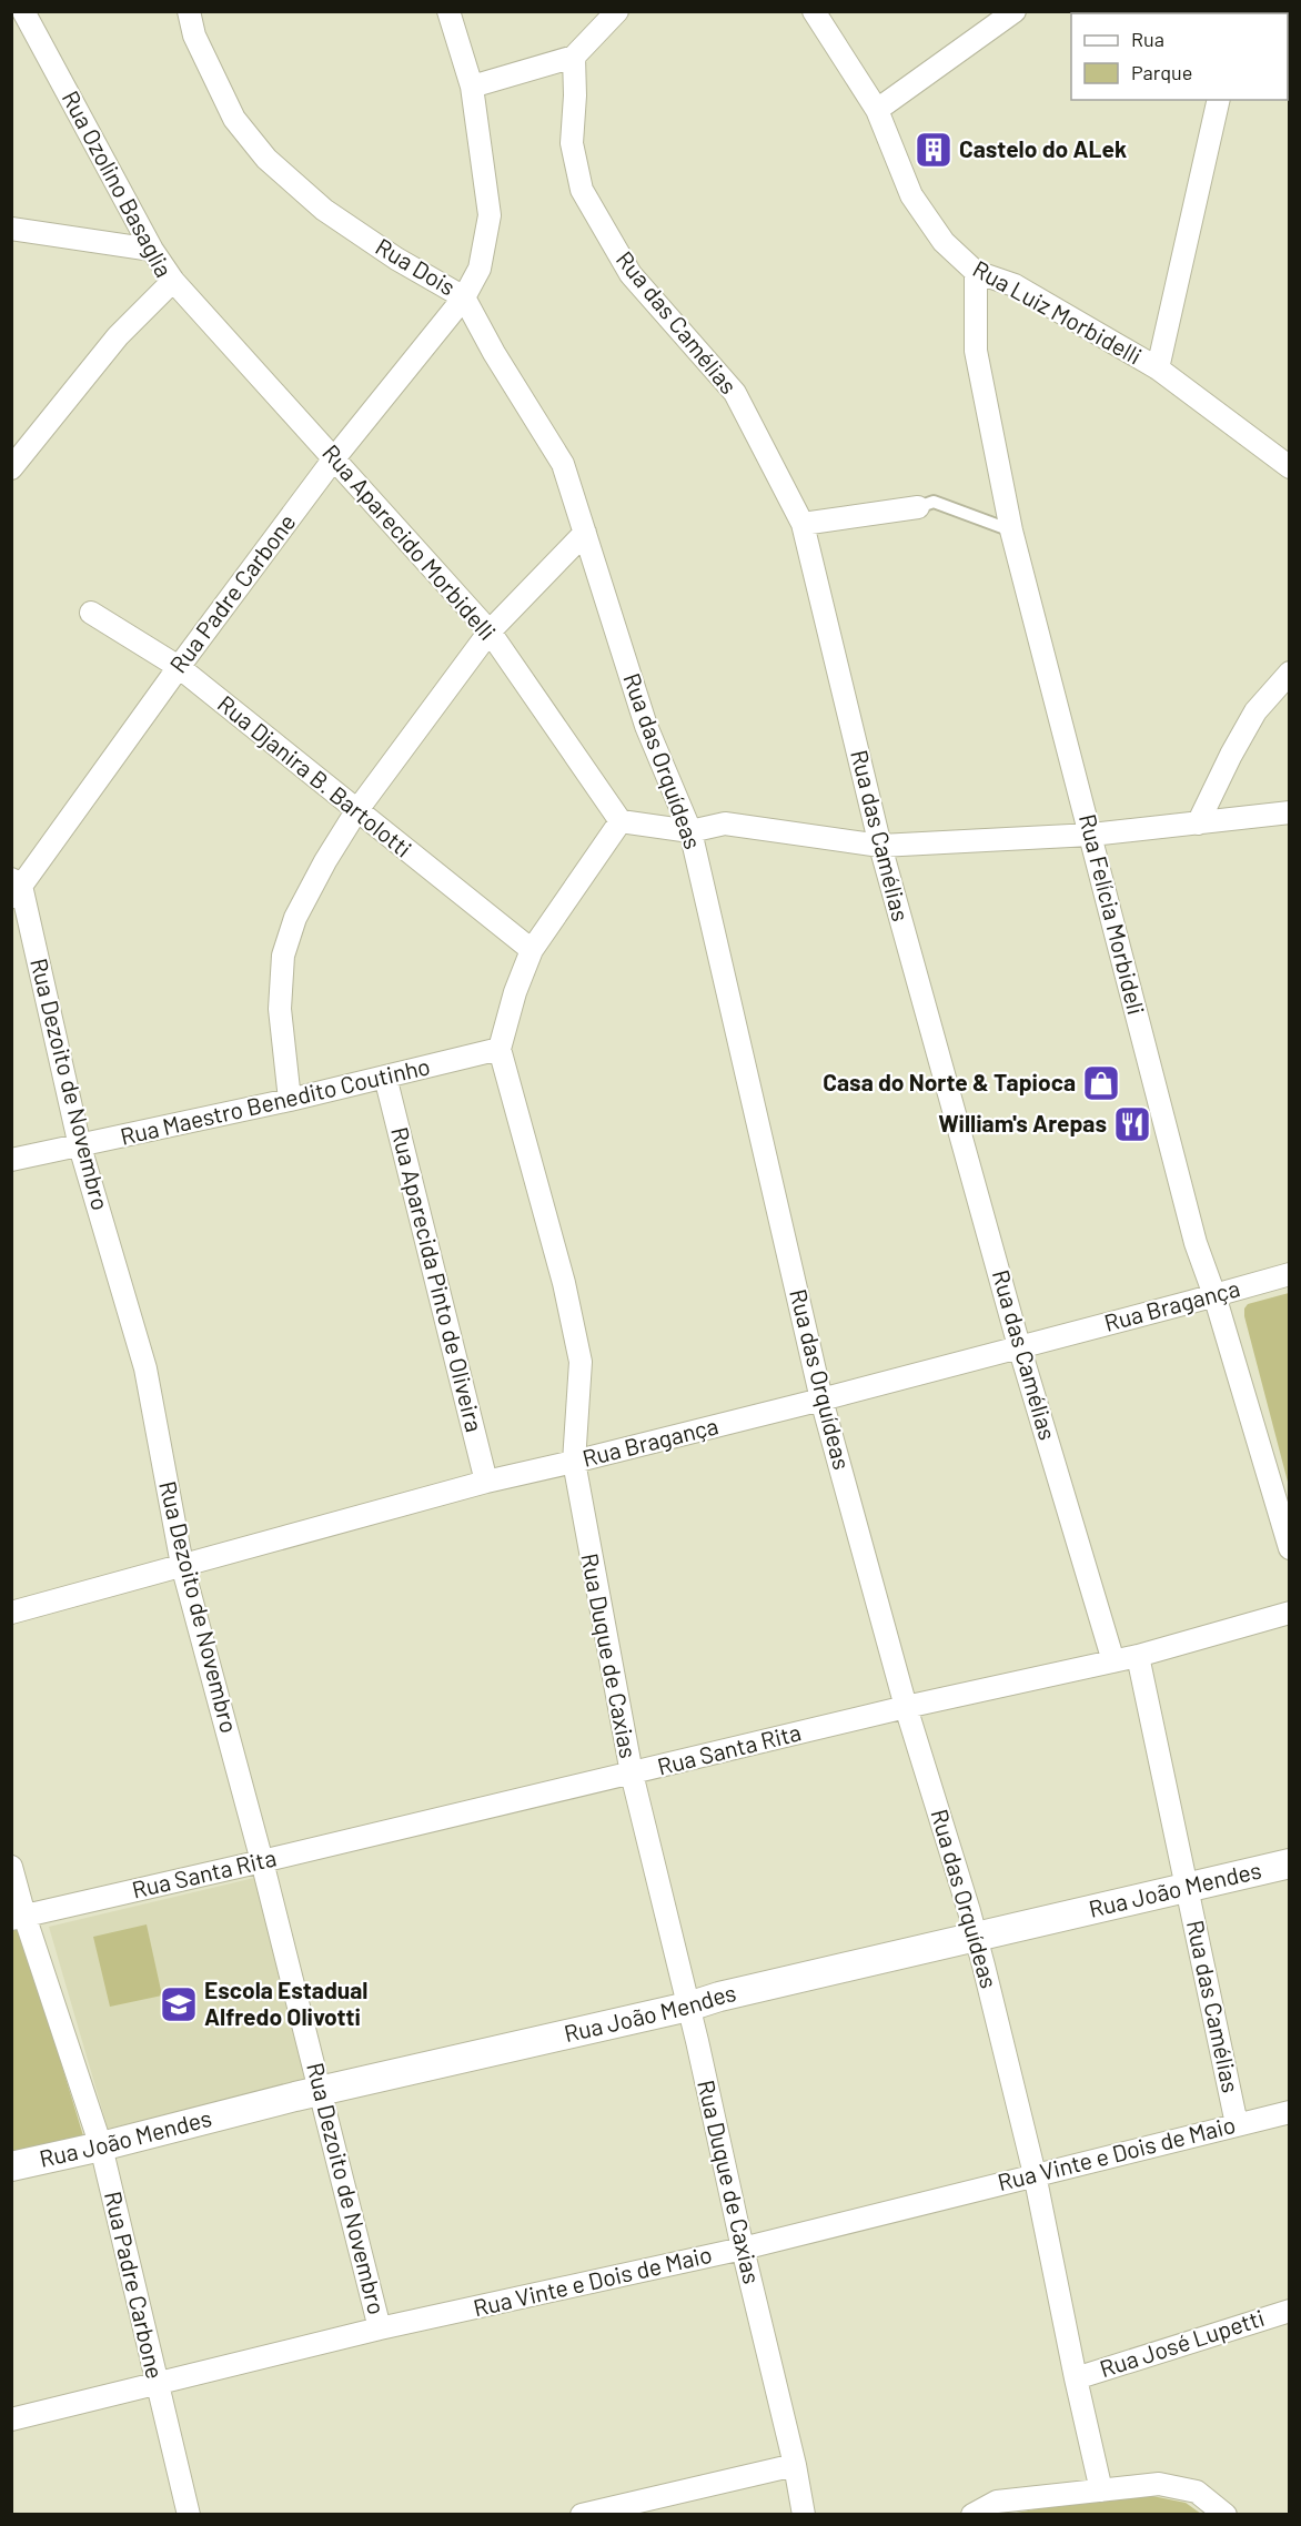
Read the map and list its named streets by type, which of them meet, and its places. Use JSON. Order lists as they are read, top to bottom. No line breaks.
{"streets":{"street":["Rua Ozolino Basaglia","Rua Dois","Rua Luiz Morbidelli","Rua das Camélias","Rua Aparecido Morbidelli","Rua Padre Carbone","Rua das Orquídeas","Rua Djanira B. Bartolotti","Rua Felícia Morbideli","Rua Dezoito de Novembro","Rua Maestro Benedito Coutinho","Rua Aparecida Pinto de Oliveira","Rua Bragança","Rua Duque de Caxias","Rua Santa Rita","Rua João Mendes","Rua Vinte e Dois de Maio","Rua José Lupetti"]},"crossings":[["Rua Ozolino Basaglia","Rua Aparecido Morbidelli"],["Rua Dois","Rua Padre Carbone"],["Rua Dois","Rua das Orquídeas"],["Rua Luiz Morbidelli","Rua Felícia Morbideli"],["Rua das Camélias","Rua Bragança"],["Rua das Camélias","Rua Santa Rita"],["Rua das Camélias","Rua João Mendes"],["Rua das Camélias","Rua Vinte e Dois de Maio"],["Rua Aparecido Morbidelli","Rua Padre Carbone"],["Rua Padre Carbone","Rua das Orquídeas"],["Rua Padre Carbone","Rua Djanira B. Bartolotti"],["Rua Padre Carbone","Rua Dezoito de Novembro"],["Rua Padre Carbone","Rua Santa Rita"],["Rua Padre Carbone","Rua João Mendes"],["Rua Padre Carbone","Rua Vinte e Dois de Maio"],["Rua das Orquídeas","Rua Bragança"],["Rua das Orquídeas","Rua Santa Rita"],["Rua das Orquídeas","Rua João Mendes"],["Rua das Orquídeas","Rua Vinte e Dois de Maio"],["Rua das Orquídeas","Rua José Lupetti"],["Rua Felícia Morbideli","Rua Bragança"],["Rua Dezoito de Novembro","Rua Maestro Benedito Coutinho"],["Rua Dezoito de Novembro","Rua Bragança"],["Rua Dezoito de Novembro","Rua Santa Rita"],["Rua Dezoito de Novembro","Rua João Mendes"],["Rua Dezoito de Novembro","Rua Vinte e Dois de Maio"],["Rua Maestro Benedito Coutinho","Rua Aparecida Pinto de Oliveira"],["Rua Maestro Benedito Coutinho","Rua Duque de Caxias"],["Rua Aparecida Pinto de Oliveira","Rua Bragança"],["Rua Bragança","Rua Duque de Caxias"],["Rua Duque de Caxias","Rua Santa Rita"],["Rua Duque de Caxias","Rua João Mendes"],["Rua Duque de Caxias","Rua Vinte e Dois de Maio"]],"places":{"building":["Castelo do ALek"],"shop":["Casa do Norte & Tapioca"],"restaurant":["William's Arepas"],"school or university":["Escola Estadual Alfredo Olivotti"]},"legend":["Rua","Parque"]}
